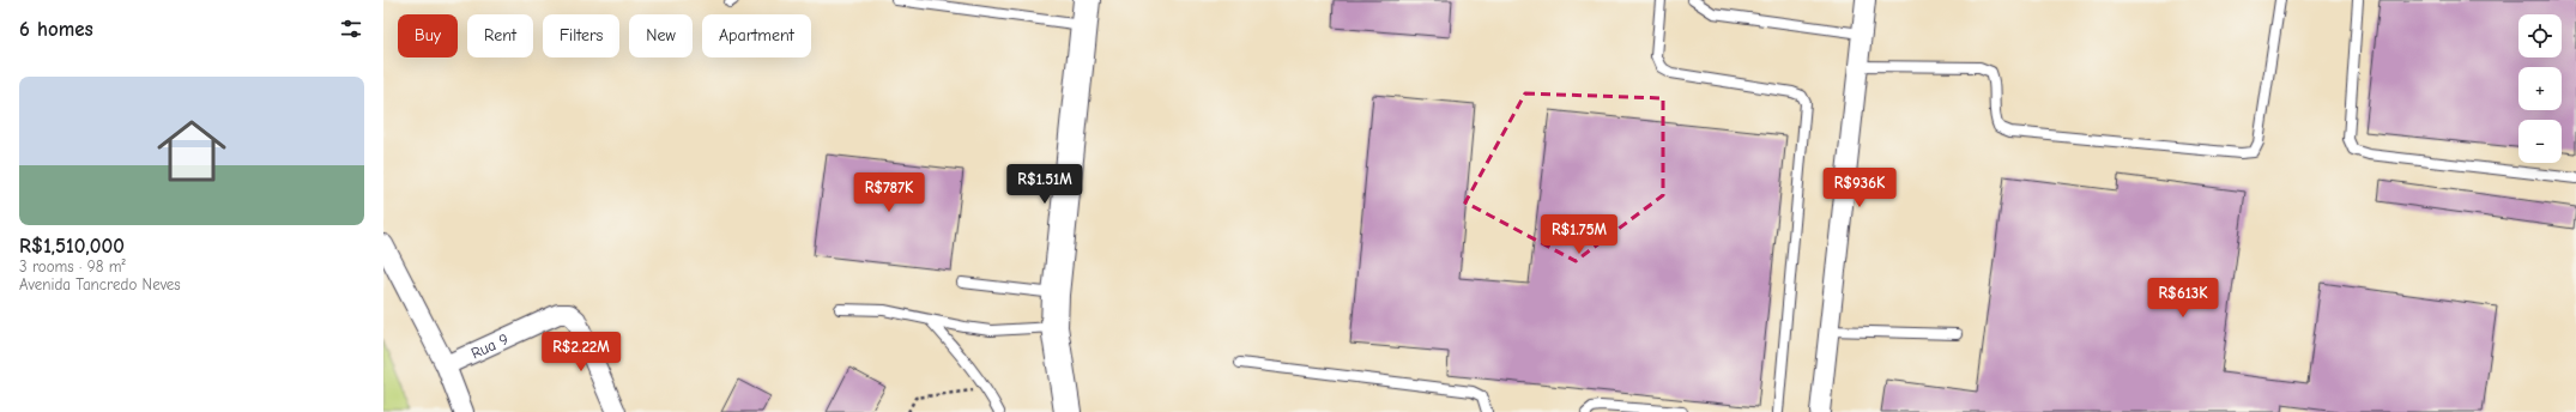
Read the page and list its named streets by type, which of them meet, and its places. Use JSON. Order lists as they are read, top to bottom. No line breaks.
{"streets":{"street":["Rua 9"]},"page":{"heading":"6 homes","map_buttons":["+","−"],"chip":["Buy","Rent","Filters","New","Apartment"],"list":[{"name":"R$1,510,000","note":"3 rooms · 98 m² · Avenida Tancredo Neves"}],"price":["R$1.51M","R$936K","R$787K","R$1.75M","R$613K","R$2.22M"]}}
